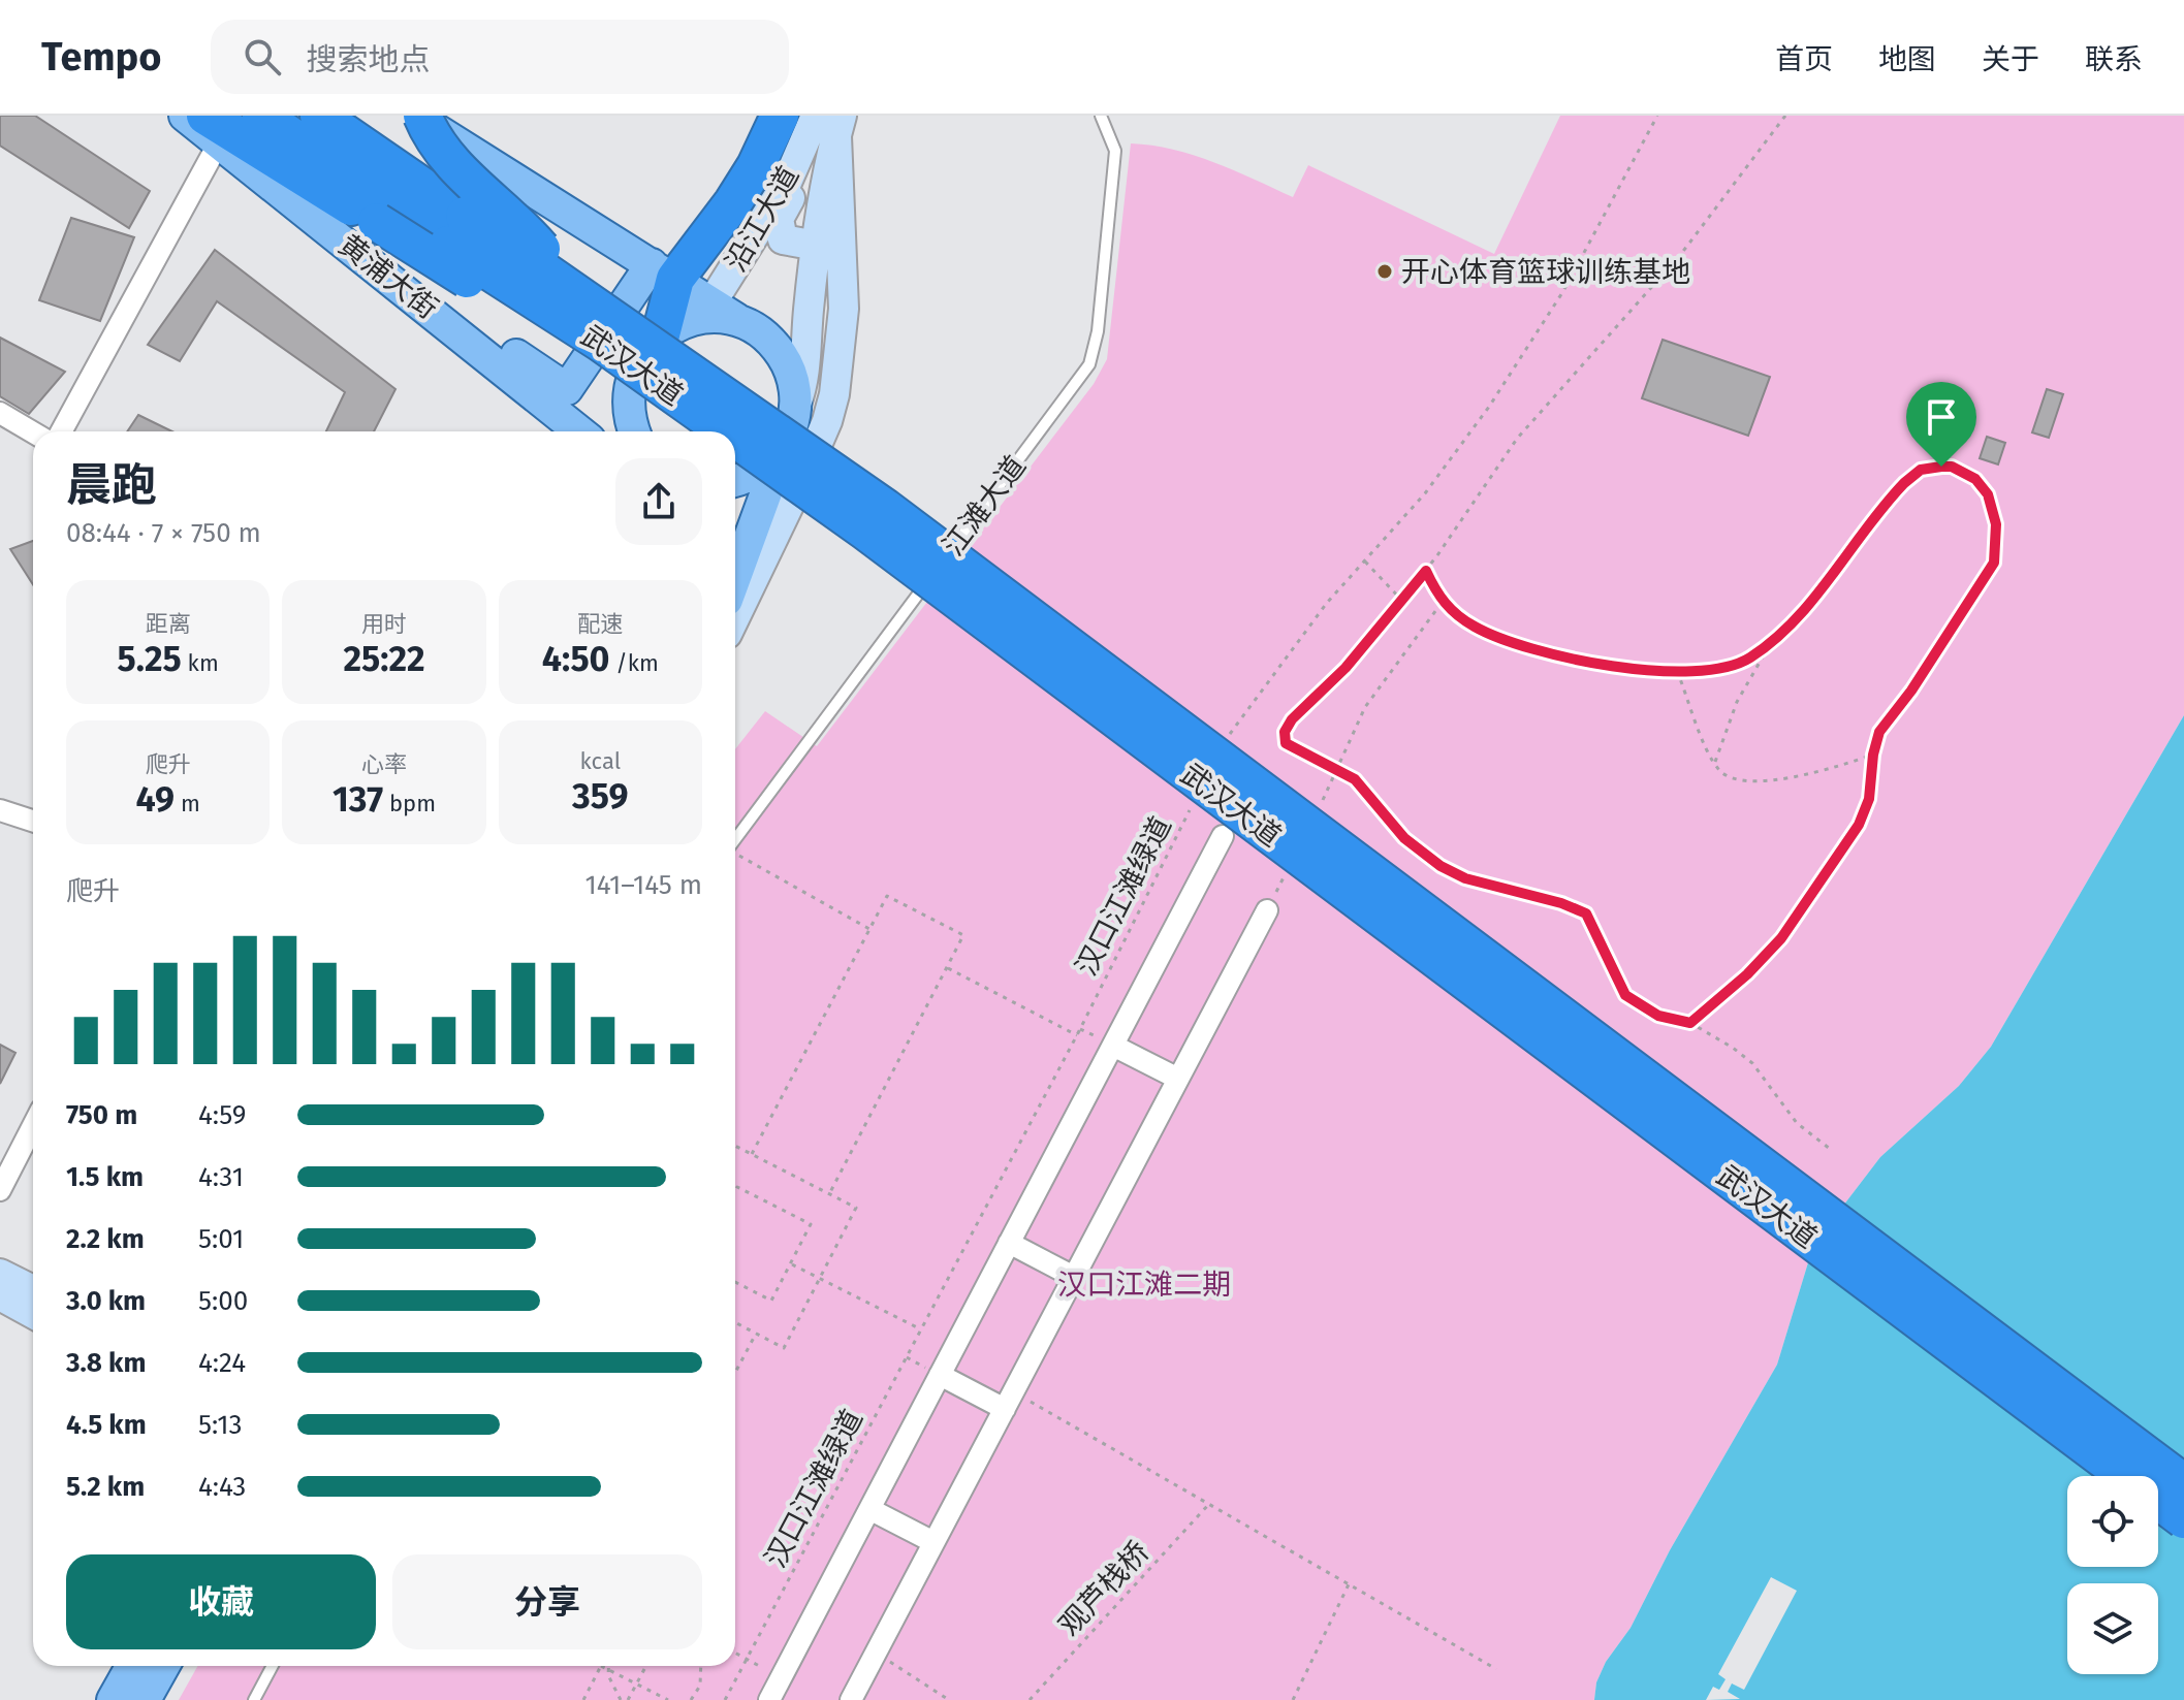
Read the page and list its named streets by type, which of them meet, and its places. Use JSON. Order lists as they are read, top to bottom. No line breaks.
{"streets":{"highway":["武汉大道"],"main road":["沿江大道","黄浦大街"],"lane":["江滩大道"],"path":["汉口江滩绿道","观芦栈桥"]},"parks":["汉口江滩二期"],"places":["开心体育篮球训练基地"],"page":{"header":"Tempo","search":"搜索地点","nav":["首页","地图","关于","联系"],"heading":["晨跑","08:44 · 7 × 750 m"],"stats":[["距离","5.25 km"],["用时","25:22"],["配速","4:50 /km"],["爬升","49 m"],["心率","137 bpm"],["kcal","359"]],"chart":["爬升","141–145 m"],"list":[{"name":"750 m","note":"4:59"},{"name":"1.5 km","note":"4:31"},{"name":"2.2 km","note":"5:01"},{"name":"3.0 km","note":"5:00"},{"name":"3.8 km","note":"4:24"},{"name":"4.5 km","note":"5:13"},{"name":"5.2 km","note":"4:43"}],"buttons":["收藏","分享"]}}
